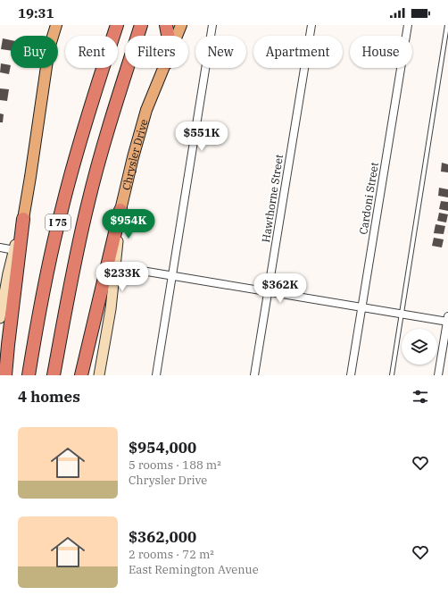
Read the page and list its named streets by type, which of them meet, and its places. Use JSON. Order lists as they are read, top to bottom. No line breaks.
{"streets":{"highway":["I 75"],"main road":["Chrysler Drive"],"street":["Hawthorne Street","Cardoni Street"]},"page":{"status":"19:31","chip":["Buy","Rent","Filters","New","Apartment","House"],"price":["$551K","$954K","$233K","$362K"],"heading":"4 homes","list":[{"name":"$954,000","note":"5 rooms · 188 m² · Chrysler Drive"},{"name":"$362,000","note":"2 rooms · 72 m² · East Remington Avenue"}]}}
